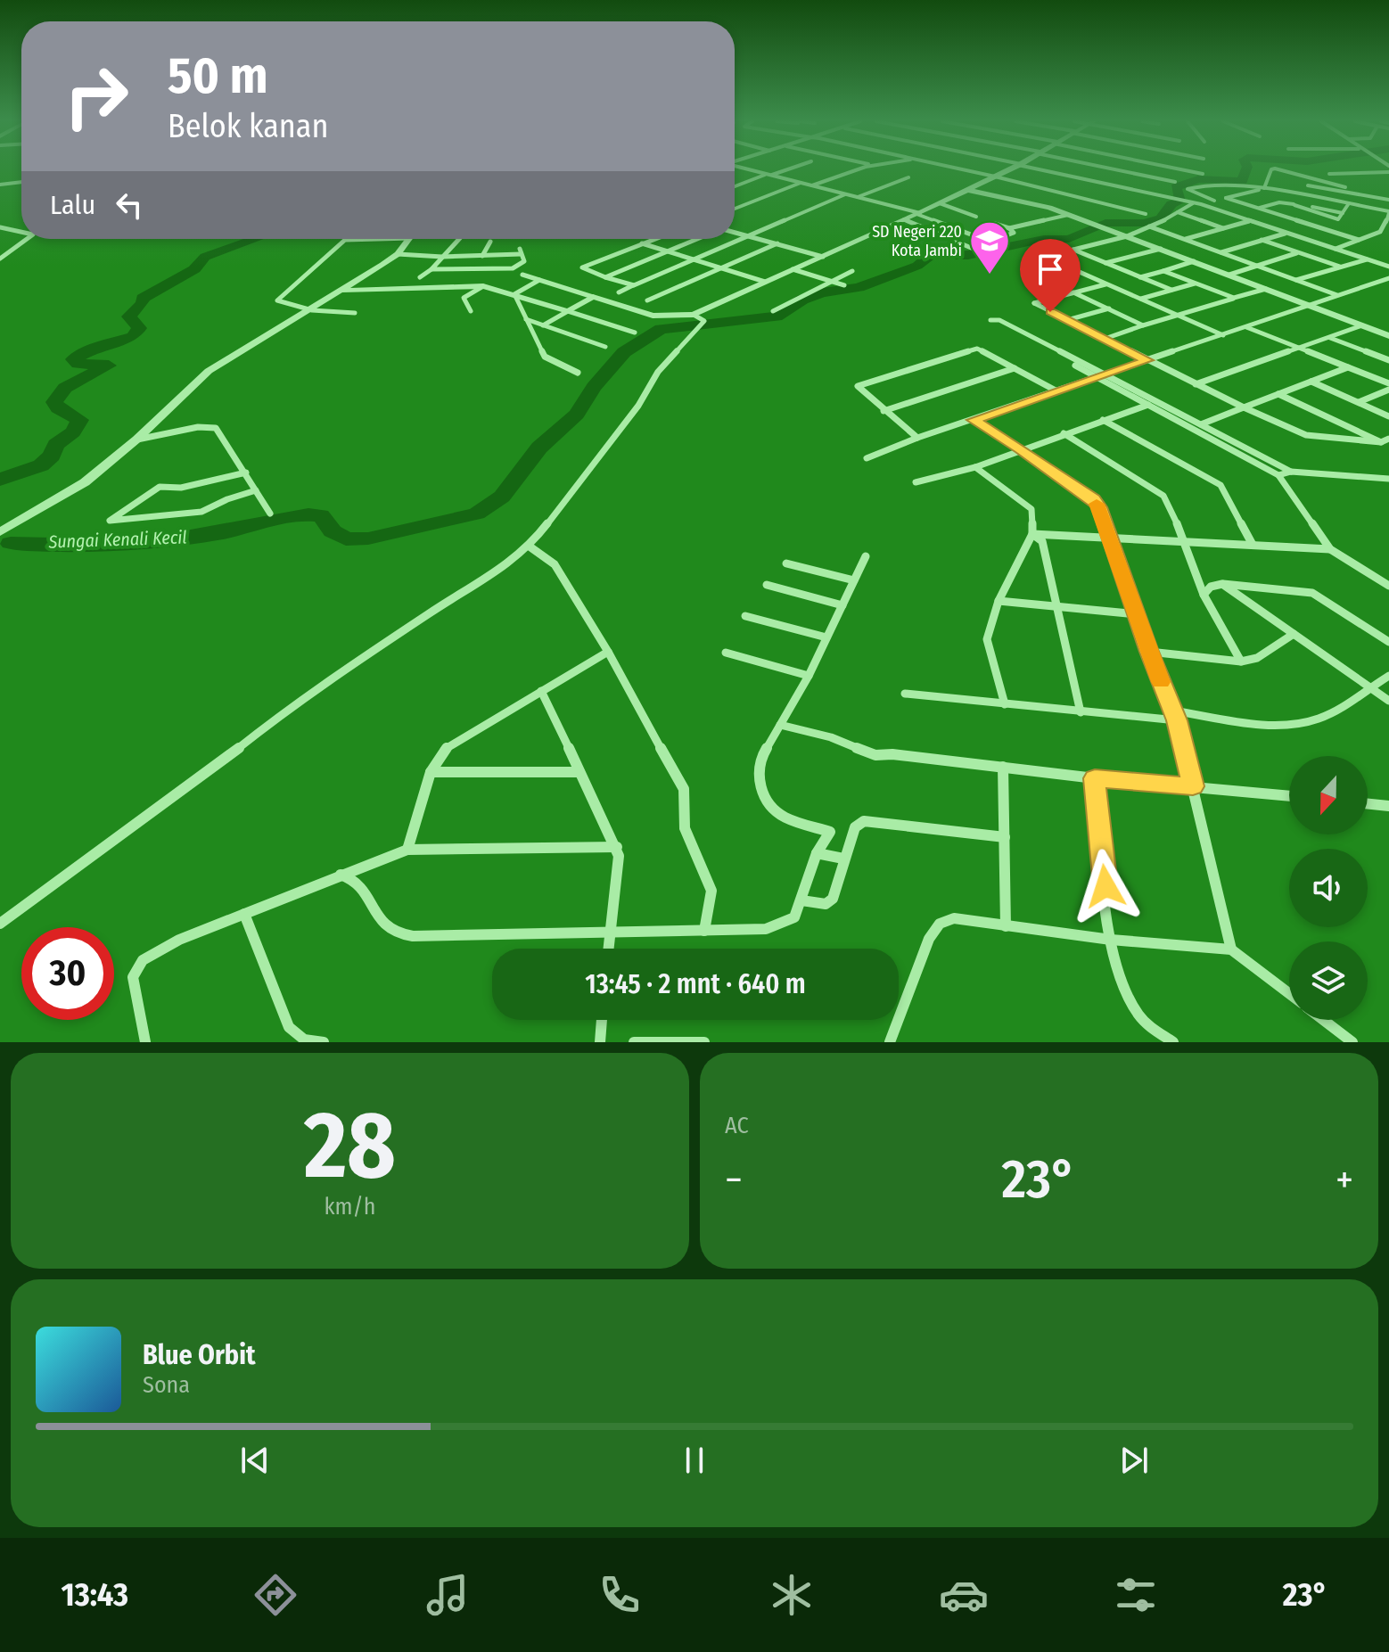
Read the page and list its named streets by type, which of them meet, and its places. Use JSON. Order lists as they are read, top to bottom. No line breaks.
{"water":["Sungai Kenali Kecil"],"places":{"school or university":["SD Negeri 220 Kota Jambi"]},"north":"bottom","page":{"turn":["50 m","Belok kanan"],"then":"Lalu","limit":"30","trip":"13:45 · 2 mnt · 640 m","tile":[["28","km/h"],"AC"],"heat":["−","23°","+"],"song":["Blue Orbit","Sona"],"tabs":["13:43","23°"]}}
